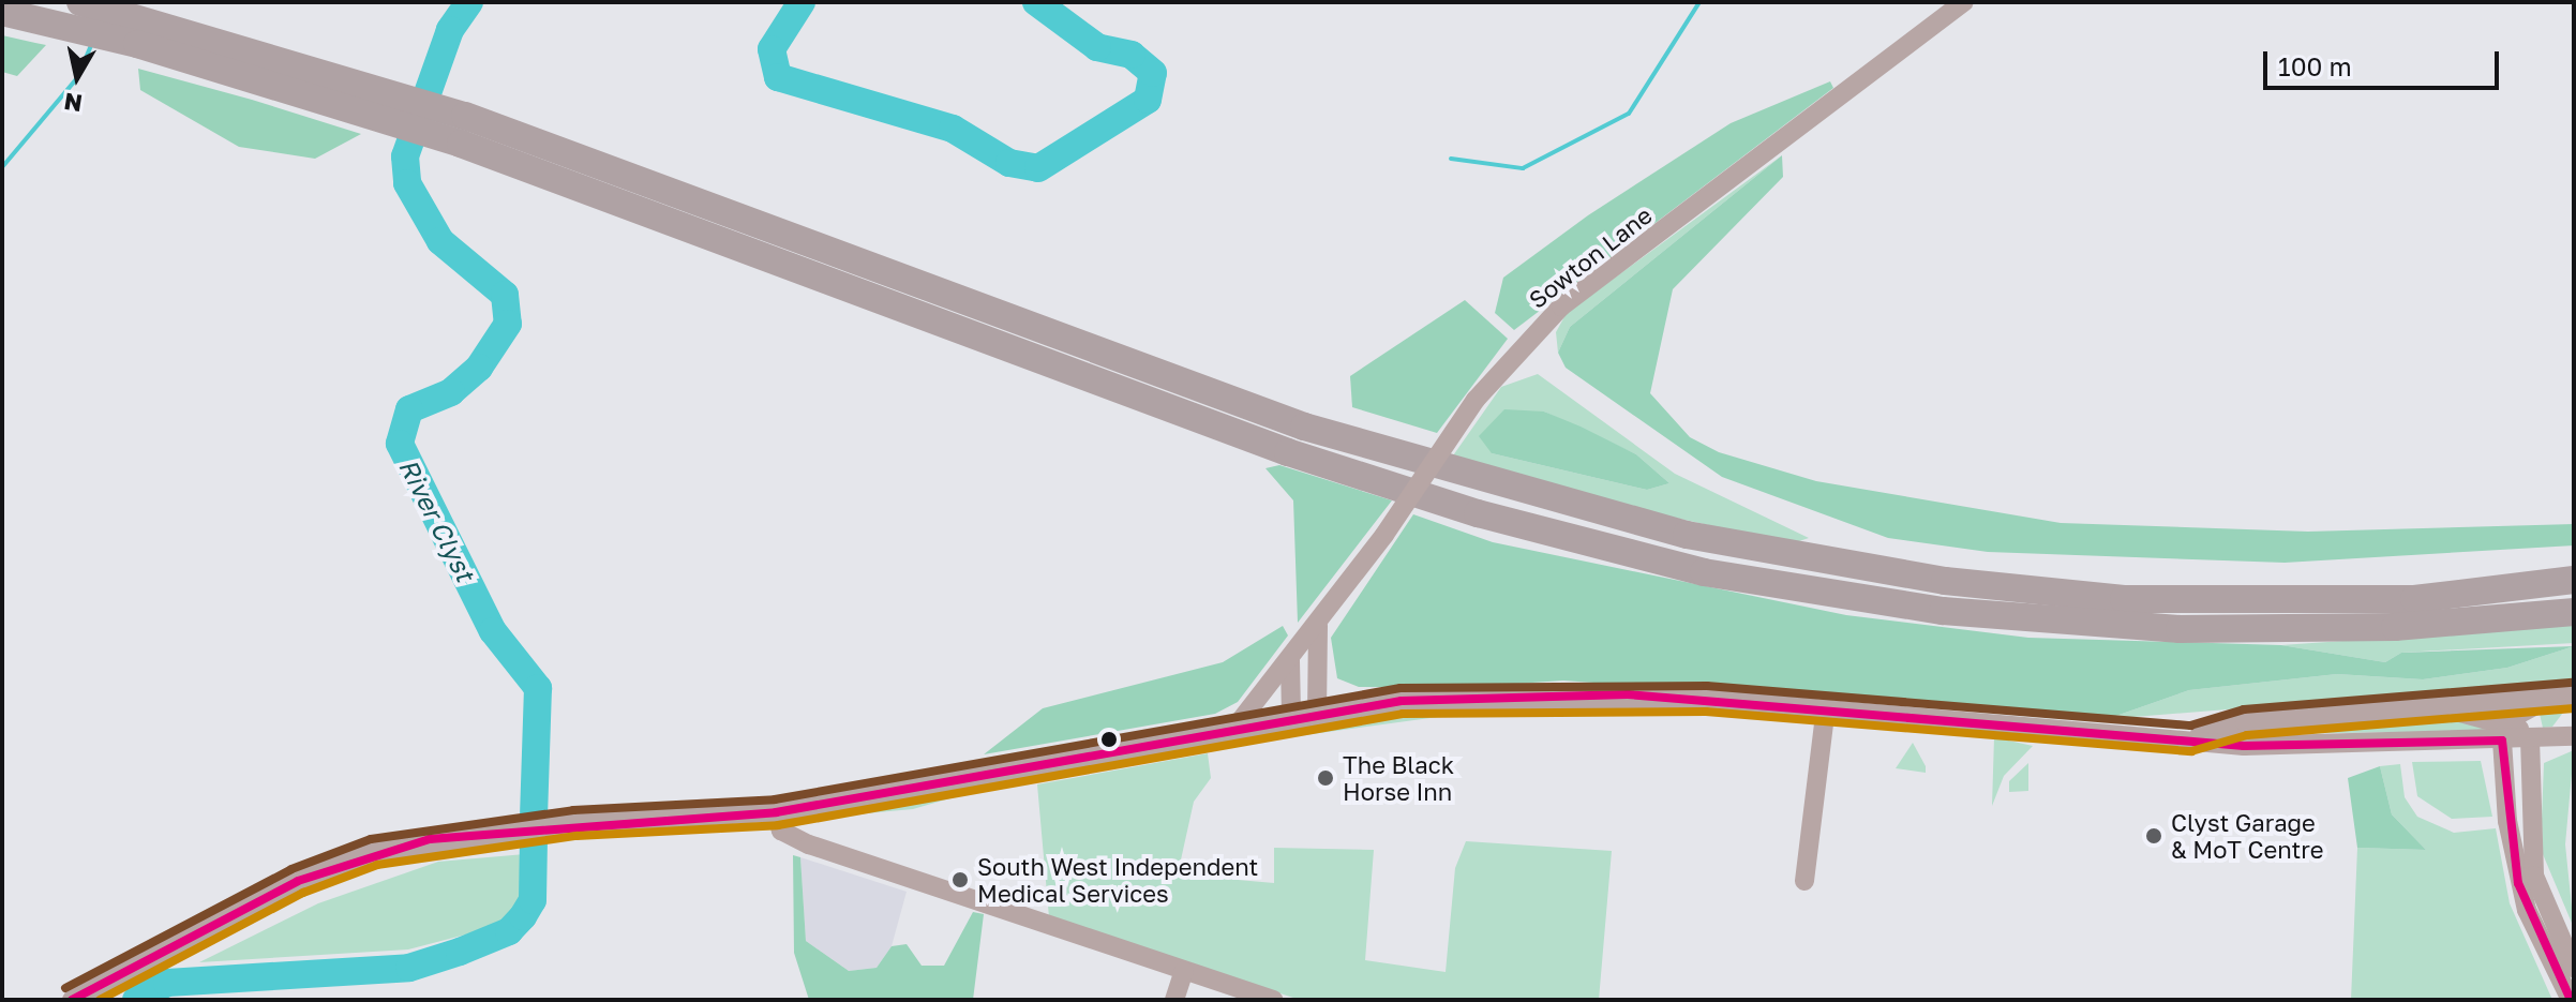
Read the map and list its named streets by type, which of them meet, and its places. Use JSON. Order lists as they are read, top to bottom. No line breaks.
{"streets":{"street":["Sowton Lane"]},"water":["River Clyst"],"places":["The Black Horse Inn","Clyst Garage & MoT Centre","South West Independent Medical Services"],"scale_bar":"100 m","north":"bottom"}
